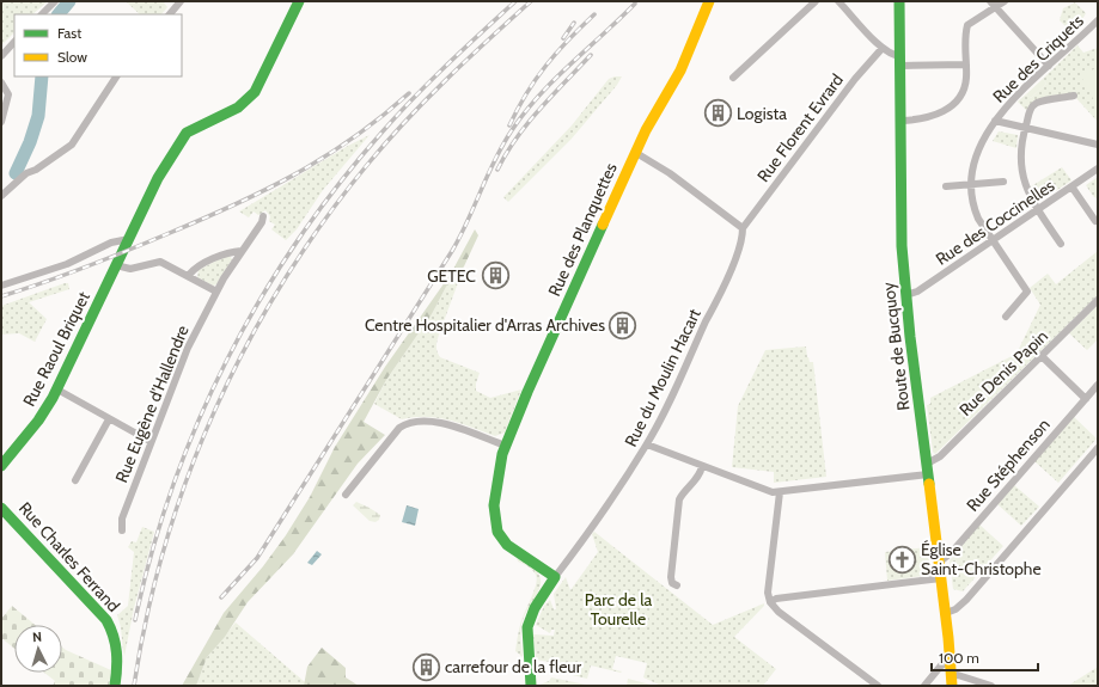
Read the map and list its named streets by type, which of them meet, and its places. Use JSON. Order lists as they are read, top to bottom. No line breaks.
{"streets":{"street":["Rue des Criquets","Rue Florent Evrard","Rue des Coccinelles","Rue des Planquettes","Route de Bucquoy","Rue Raoul Briquet","Rue Denis Papin","Rue du Moulin Hacart","Rue Eugène d'Hallendre","Rue Stéphenson","Rue Charles Ferrand"]},"crossings":[["Rue des Criquets","Rue des Coccinelles"],["Rue Florent Evrard","Rue du Moulin Hacart"],["Rue des Coccinelles","Route de Bucquoy"],["Rue des Planquettes","Rue du Moulin Hacart"],["Route de Bucquoy","Rue Denis Papin"],["Route de Bucquoy","Rue Stéphenson"]],"parks":["Parc de la Tourelle"],"places":{"building":["Logista","GETEC","Centre Hospitalier d'Arras Archives","carrefour de la fleur"],"church":["Église Saint-Christophe"]},"legend":["Fast","Slow"],"scale_bar":"100 m","north":"top"}
